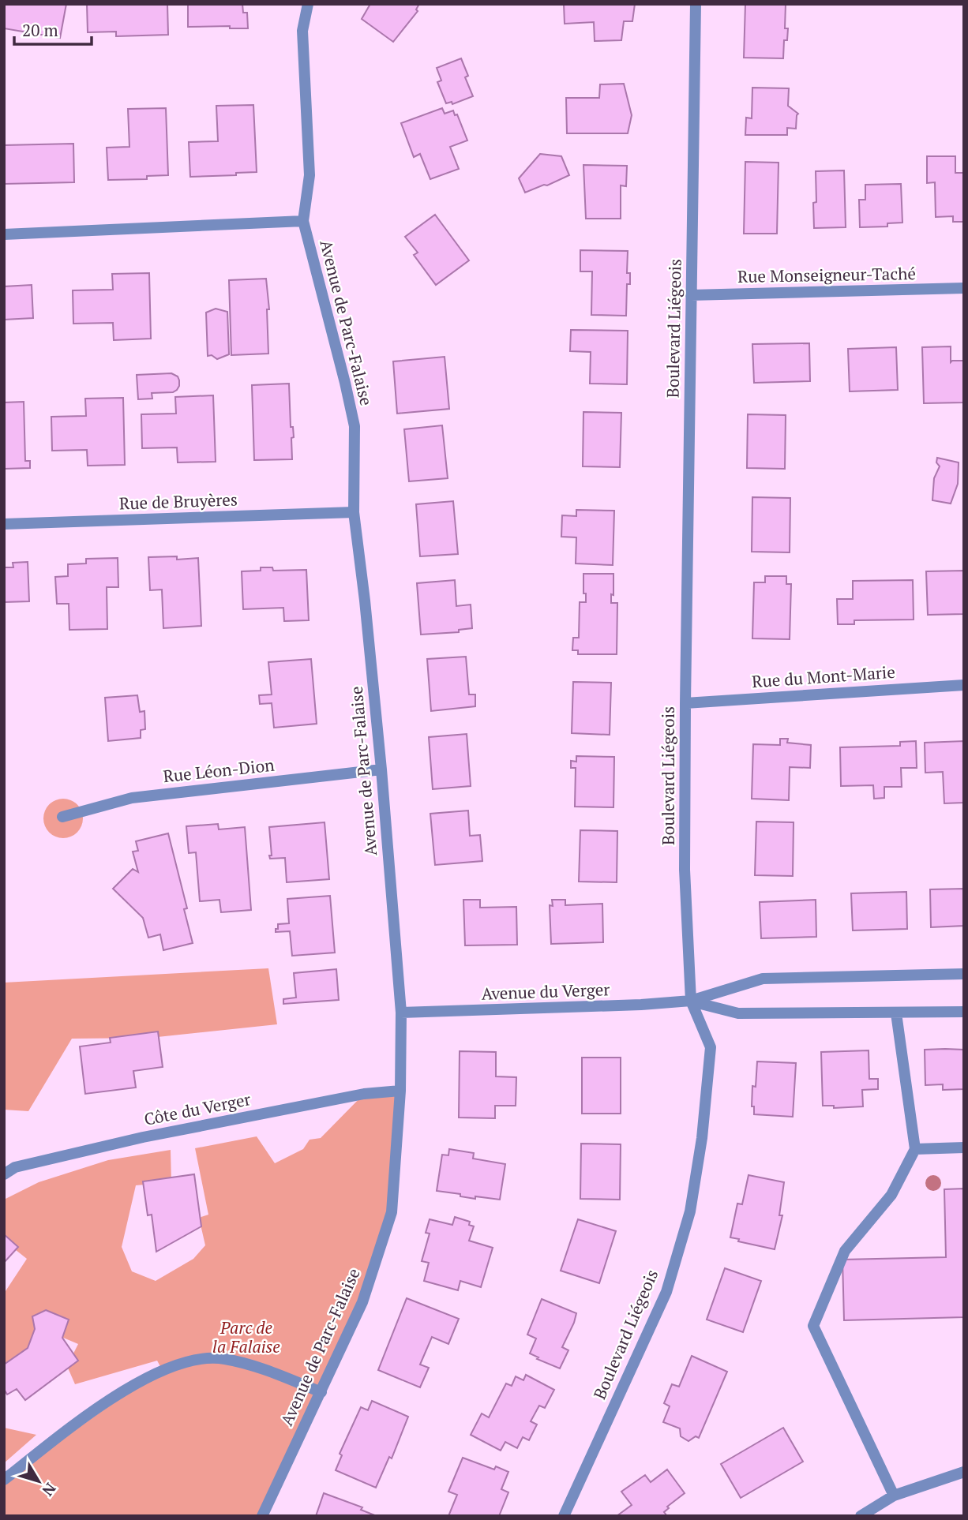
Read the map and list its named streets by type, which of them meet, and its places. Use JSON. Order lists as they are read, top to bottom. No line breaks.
{"streets":{"street":["Rue Monseigneur-Taché","Avenue de Parc-Falaise","Boulevard Liégeois","Rue de Bruyères","Rue du Mont-Marie","Rue Léon-Dion","Avenue du Verger","Côte du Verger"]},"crossings":[["Rue Monseigneur-Taché","Boulevard Liégeois"],["Avenue de Parc-Falaise","Rue de Bruyères"],["Avenue de Parc-Falaise","Rue Léon-Dion"],["Avenue de Parc-Falaise","Avenue du Verger"],["Avenue de Parc-Falaise","Côte du Verger"],["Boulevard Liégeois","Rue du Mont-Marie"],["Boulevard Liégeois","Avenue du Verger"]],"parks":["Parc de la Falaise"],"scale_bar":"20 m","north":"bottom right"}
